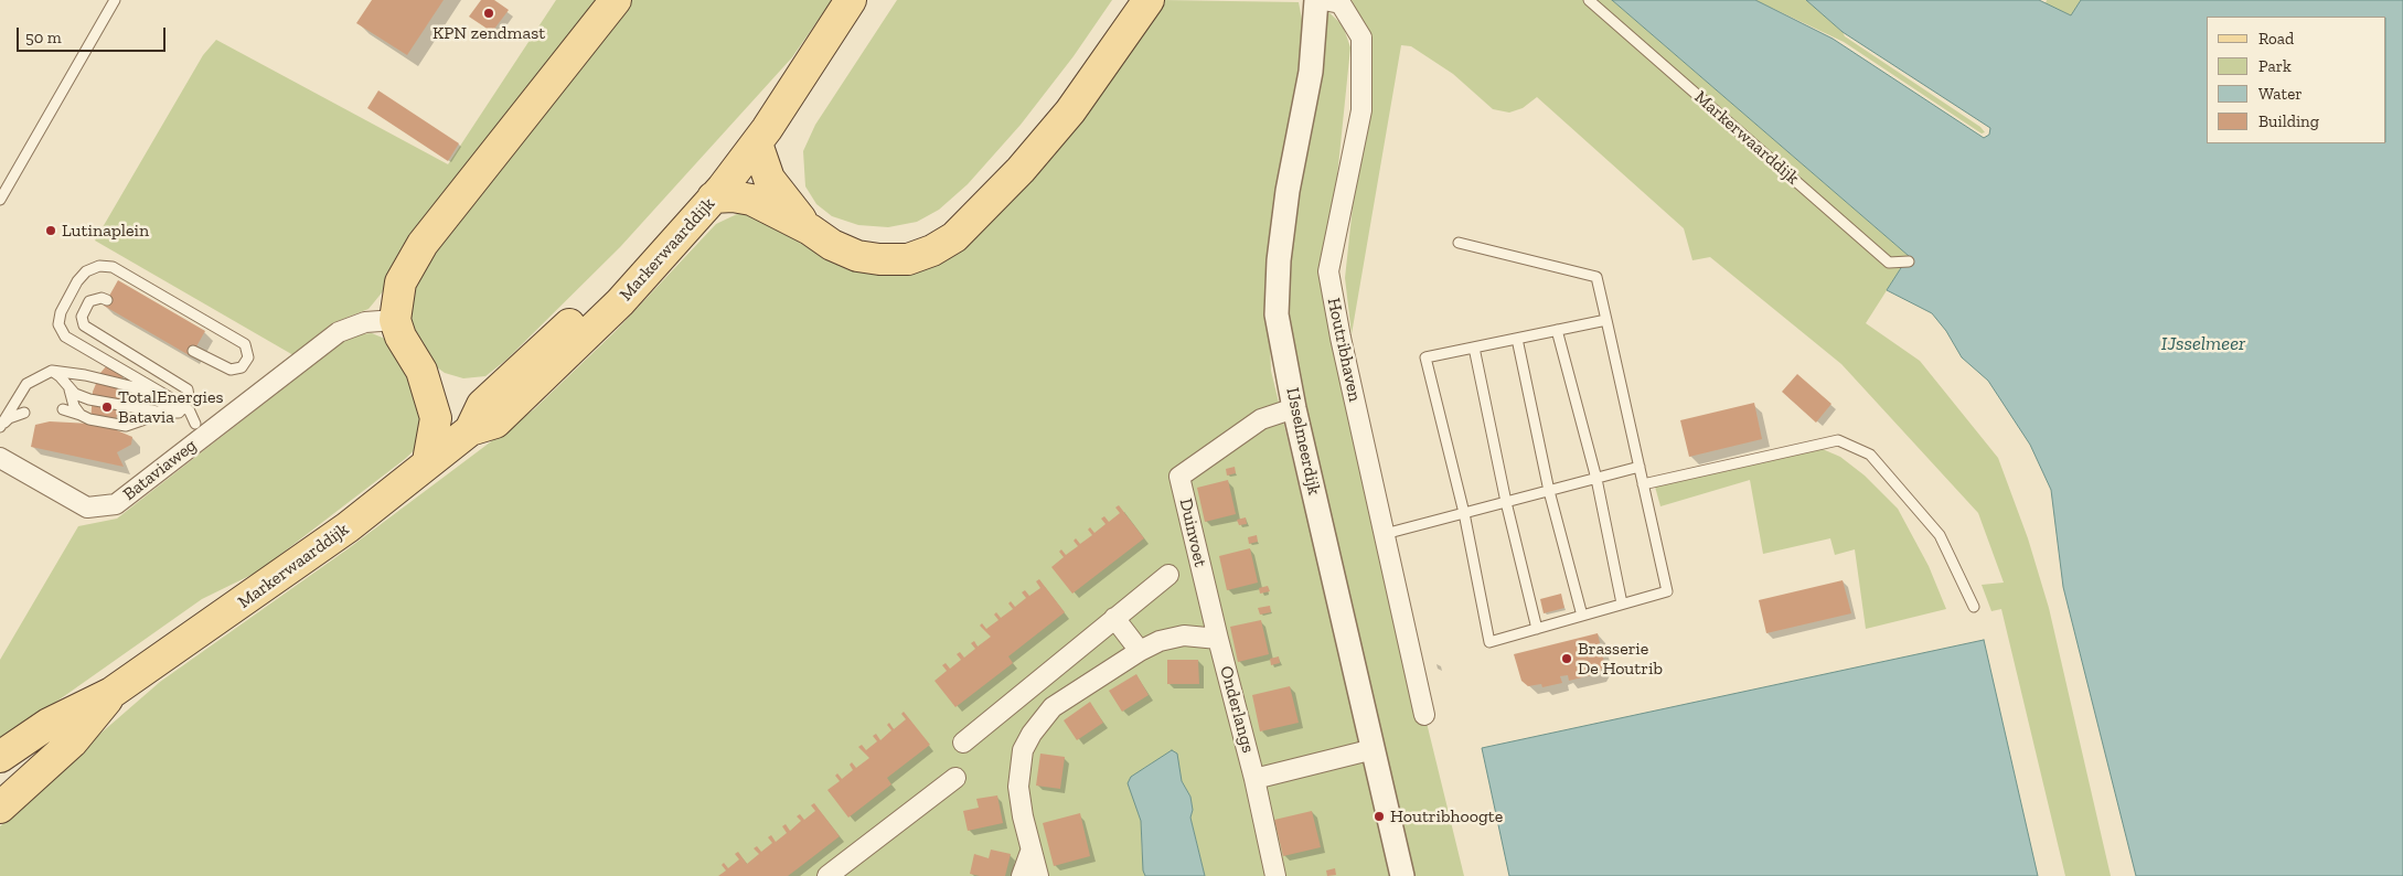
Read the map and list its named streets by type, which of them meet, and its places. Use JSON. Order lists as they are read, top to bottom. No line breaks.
{"streets":{"main road":["Markerwaarddijk"],"street":["Houtribhaven","IJsselmeerdijk","Bataviaweg","Duinvoet","Onderlangs"]},"crossings":[["IJsselmeerdijk","Duinvoet"],["Duinvoet","Onderlangs"]],"water":["IJsselmeer"],"places":["KPN zendmast","Lutinaplein","TotalEnergies Batavia","Brasserie De Houtrib","Houtribhoogte"],"legend":["Road","Park","Water","Building"],"scale_bar":"50 m"}
